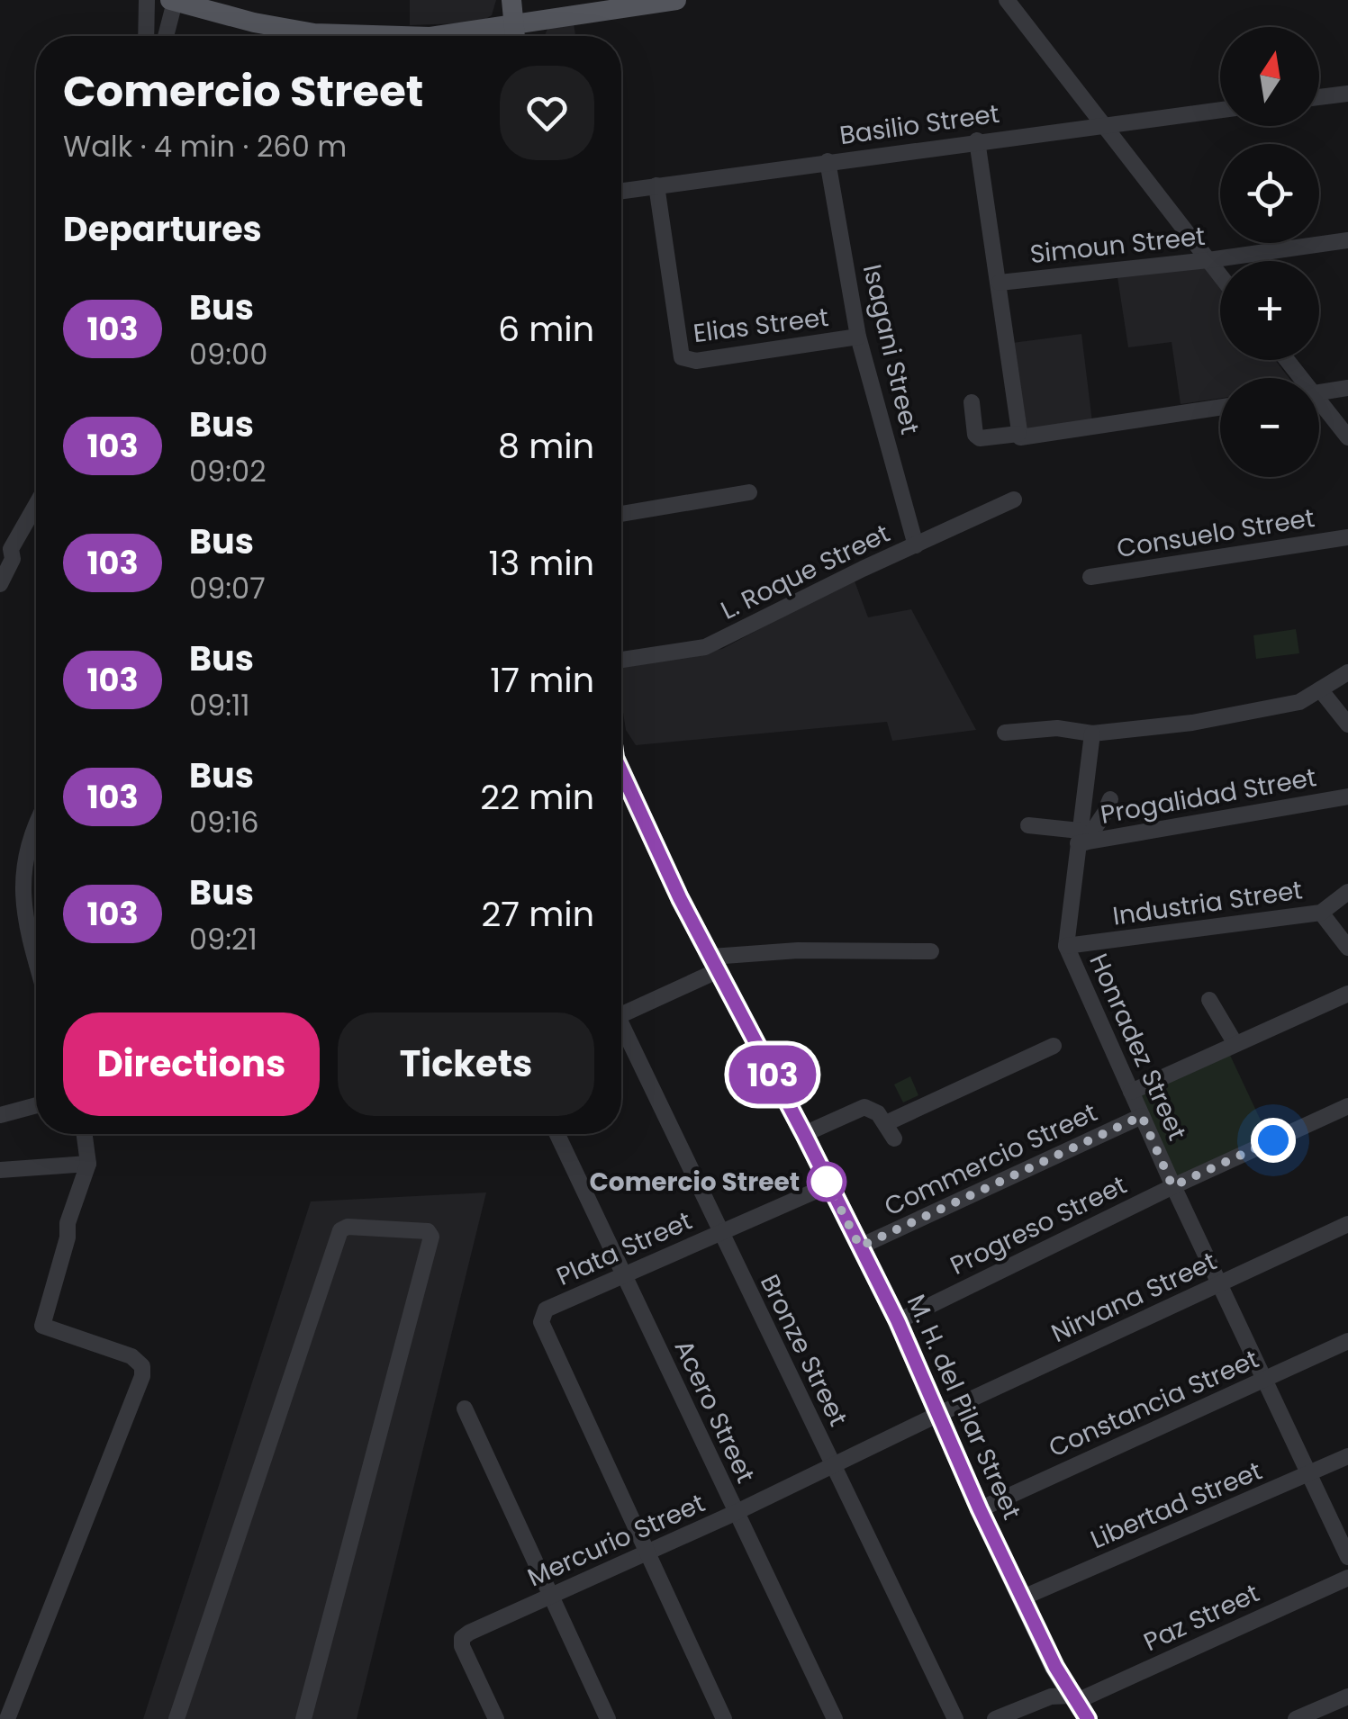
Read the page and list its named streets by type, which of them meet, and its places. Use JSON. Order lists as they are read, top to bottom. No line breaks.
{"streets":{"main road":["M. H. del Pilar Street"],"street":["Basilio Street","Simoun Street","Elias Street","Isagani Street","Consuelo Street","L. Roque Street","Progalidad Street","Industria Street","Honradez Street","Commercio Street","Progreso Street","Plata Street","Nirvana Street","Bronze Street","Constancia Street","Acero Street","Libertad Street","Mercurio Street","Paz Street"]},"crossings":[["Basilio Street","Elias Street"],["Basilio Street","Isagani Street"],["Elias Street","Isagani Street"],["Isagani Street","L. Roque Street"],["Progalidad Street","Honradez Street"],["Industria Street","Honradez Street"],["Honradez Street","Commercio Street"],["Honradez Street","Progreso Street"],["Honradez Street","Nirvana Street"],["Honradez Street","Constancia Street"],["Honradez Street","Libertad Street"],["Commercio Street","M. H. del Pilar Street"],["Progreso Street","M. H. del Pilar Street"],["Plata Street","Bronze Street"],["Plata Street","M. H. del Pilar Street"],["Plata Street","Acero Street"],["Plata Street","Mercurio Street"],["Nirvana Street","M. H. del Pilar Street"],["Nirvana Street","Mercurio Street"],["Bronze Street","Mercurio Street"],["Constancia Street","M. H. del Pilar Street"],["M. H. del Pilar Street","Libertad Street"],["M. H. del Pilar Street","Mercurio Street"],["M. H. del Pilar Street","Paz Street"],["Acero Street","Mercurio Street"]],"places":["Comercio Street"],"lines":["bus line 103"],"north":"top","page":{"on_map":"103","map_buttons":["+","−"],"heading":[["Comercio Street","Walk · 4 min · 260 m"],"Departures"],"list":[{"mark":"103","name":"Bus","note":"09:00","value":"6 min"},{"mark":"103","name":"Bus","note":"09:02","value":"8 min"},{"mark":"103","name":"Bus","note":"09:07","value":"13 min"},{"mark":"103","name":"Bus","note":"09:11","value":"17 min"},{"mark":"103","name":"Bus","note":"09:16","value":"22 min"},{"mark":"103","name":"Bus","note":"09:21","value":"27 min"}],"buttons":["Directions","Tickets"]}}
